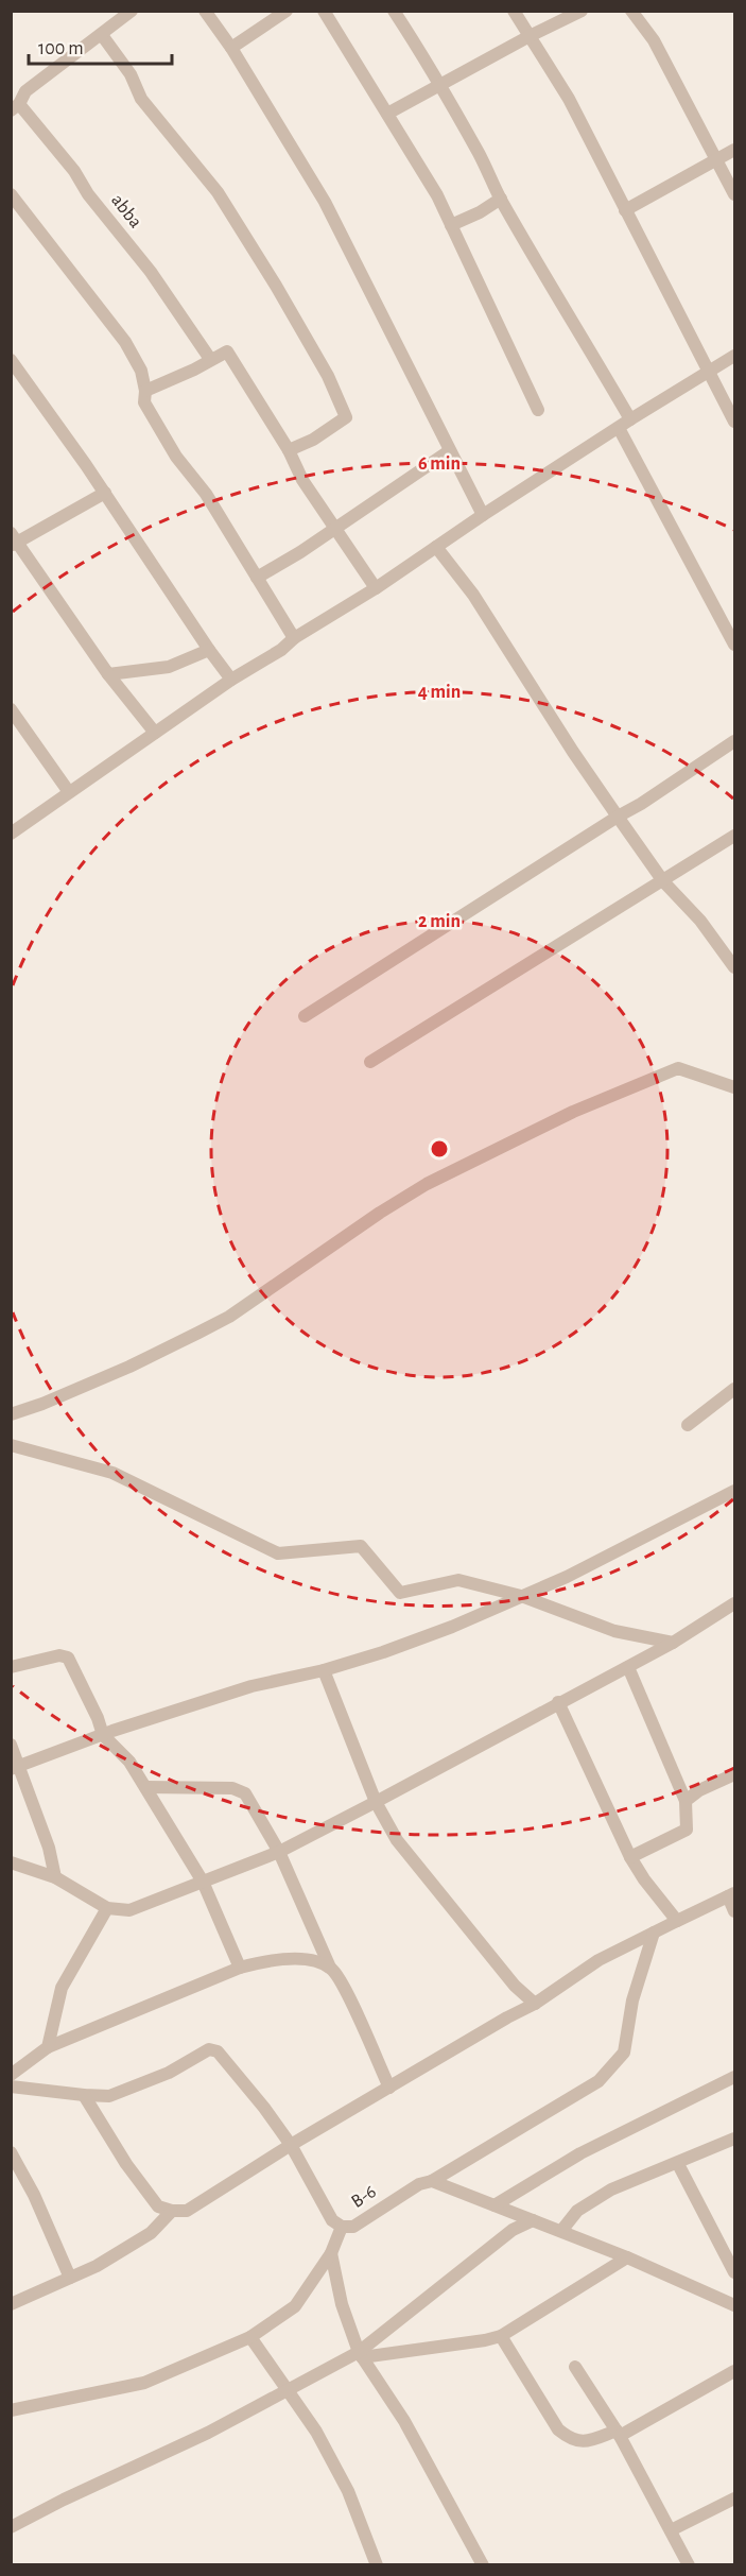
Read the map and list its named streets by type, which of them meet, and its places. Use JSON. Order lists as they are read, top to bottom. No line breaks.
{"streets":{"street":["abba","B-6"]},"scale_bar":"100 m","rings":["6 min","4 min","2 min"]}
